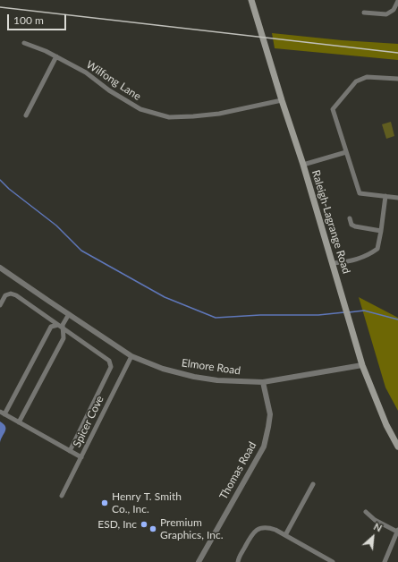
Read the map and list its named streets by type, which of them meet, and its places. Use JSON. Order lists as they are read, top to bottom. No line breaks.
{"streets":{"main road":["Raleigh-Lagrange Road"],"street":["Wilfong Lane","Elmore Road","Spicer Cove","Thomas Road"]},"crossings":[["Wilfong Lane","Raleigh-Lagrange Road"],["Raleigh-Lagrange Road","Elmore Road"],["Elmore Road","Spicer Cove"],["Elmore Road","Thomas Road"]],"places":["Henry T. Smith Co., Inc.","ESD, Inc","Premium Graphics, Inc."],"scale_bar":"100 m","north":"top right"}
